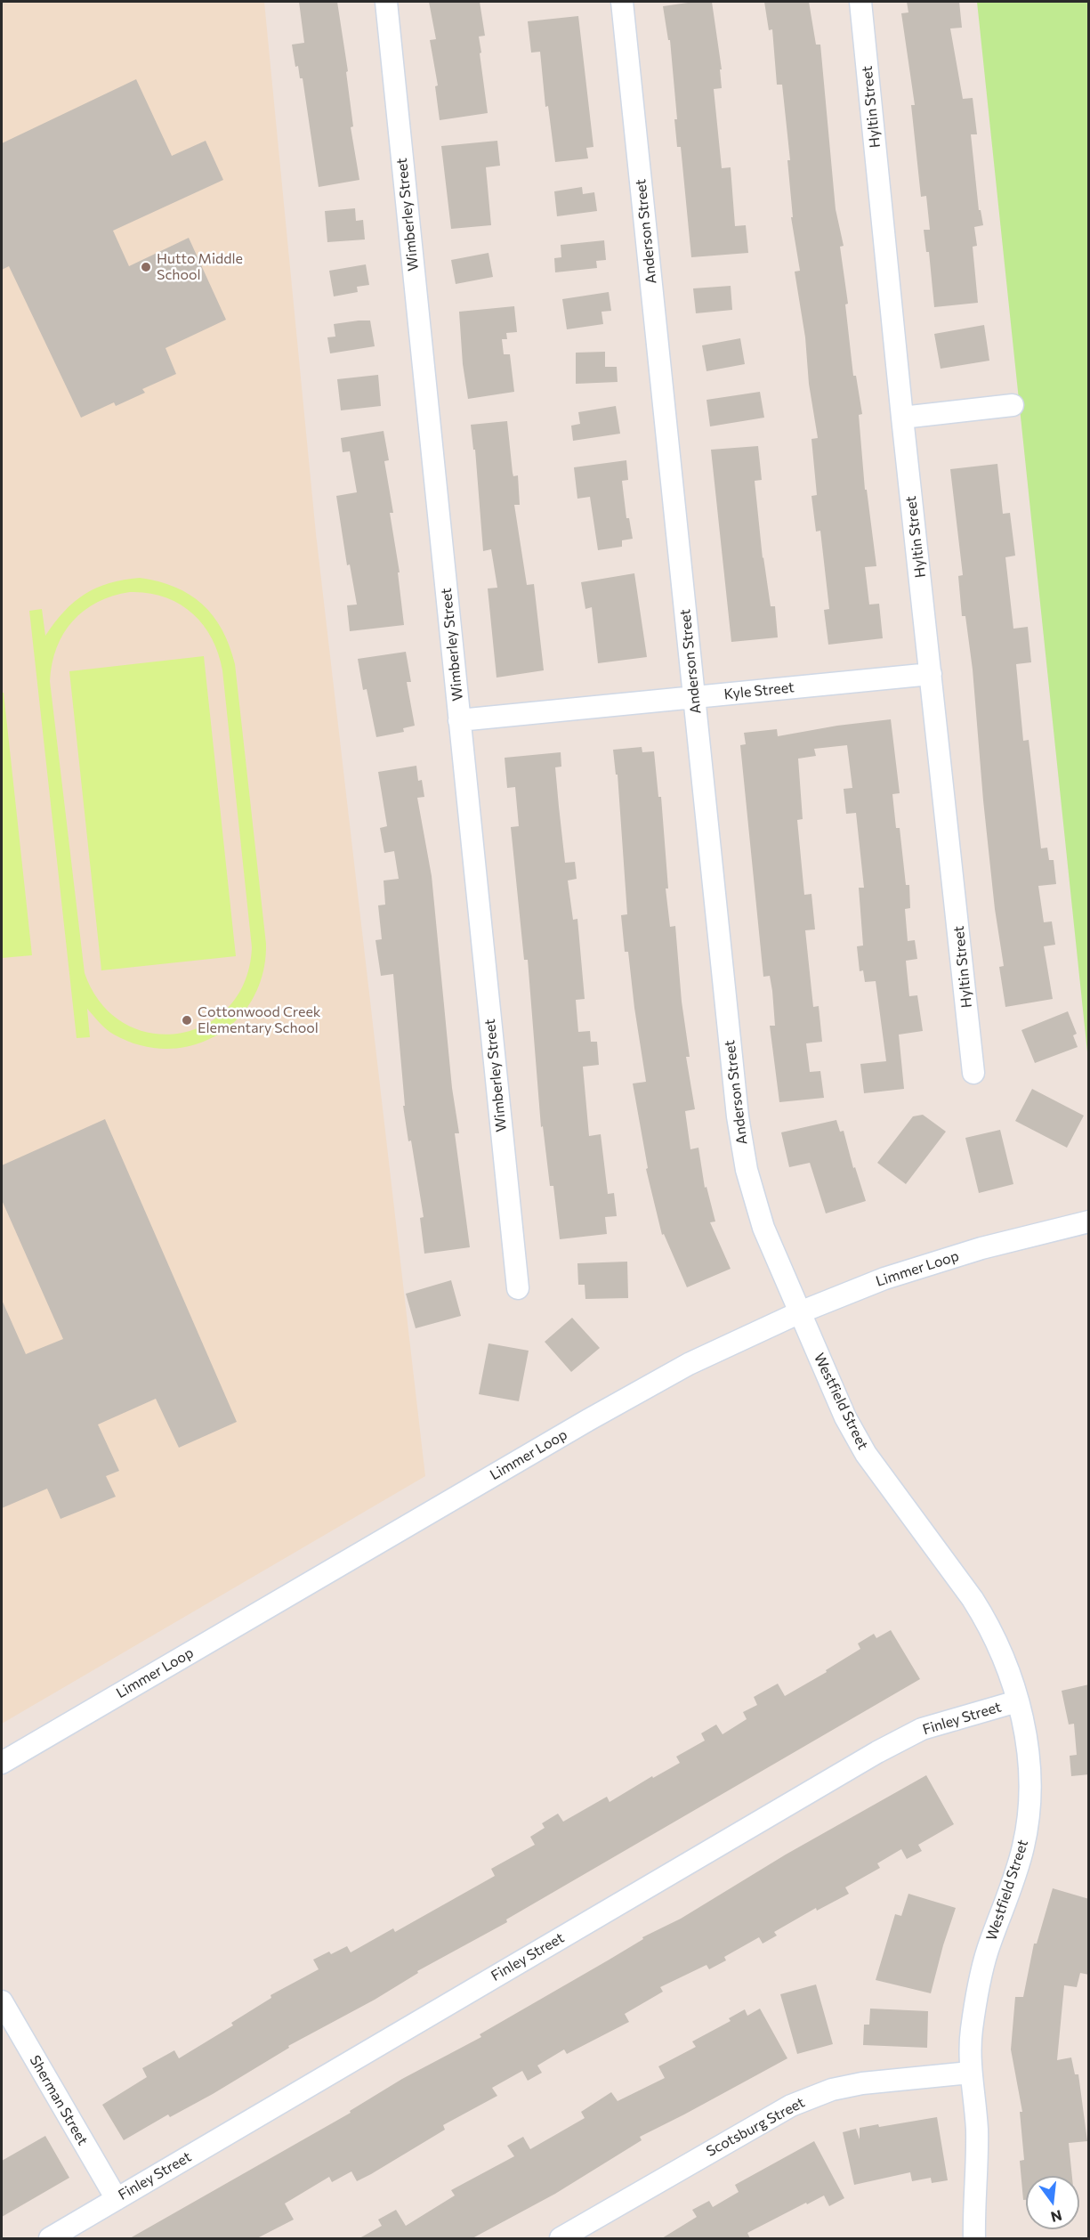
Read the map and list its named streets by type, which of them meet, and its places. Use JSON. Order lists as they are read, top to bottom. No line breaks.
{"streets":{"street":["Hyltin Street","Wimberley Street","Anderson Street","Kyle Street","Limmer Loop","Westfield Street","Finley Street","Sherman Street","Scotsburg Street"]},"crossings":[["Hyltin Street","Kyle Street"],["Wimberley Street","Kyle Street"],["Anderson Street","Kyle Street"],["Anderson Street","Limmer Loop"],["Anderson Street","Westfield Street"],["Limmer Loop","Westfield Street"],["Westfield Street","Finley Street"],["Westfield Street","Scotsburg Street"],["Finley Street","Sherman Street"]],"places":["Hutto Middle School","Cottonwood Creek Elementary School"],"north":"bottom"}
